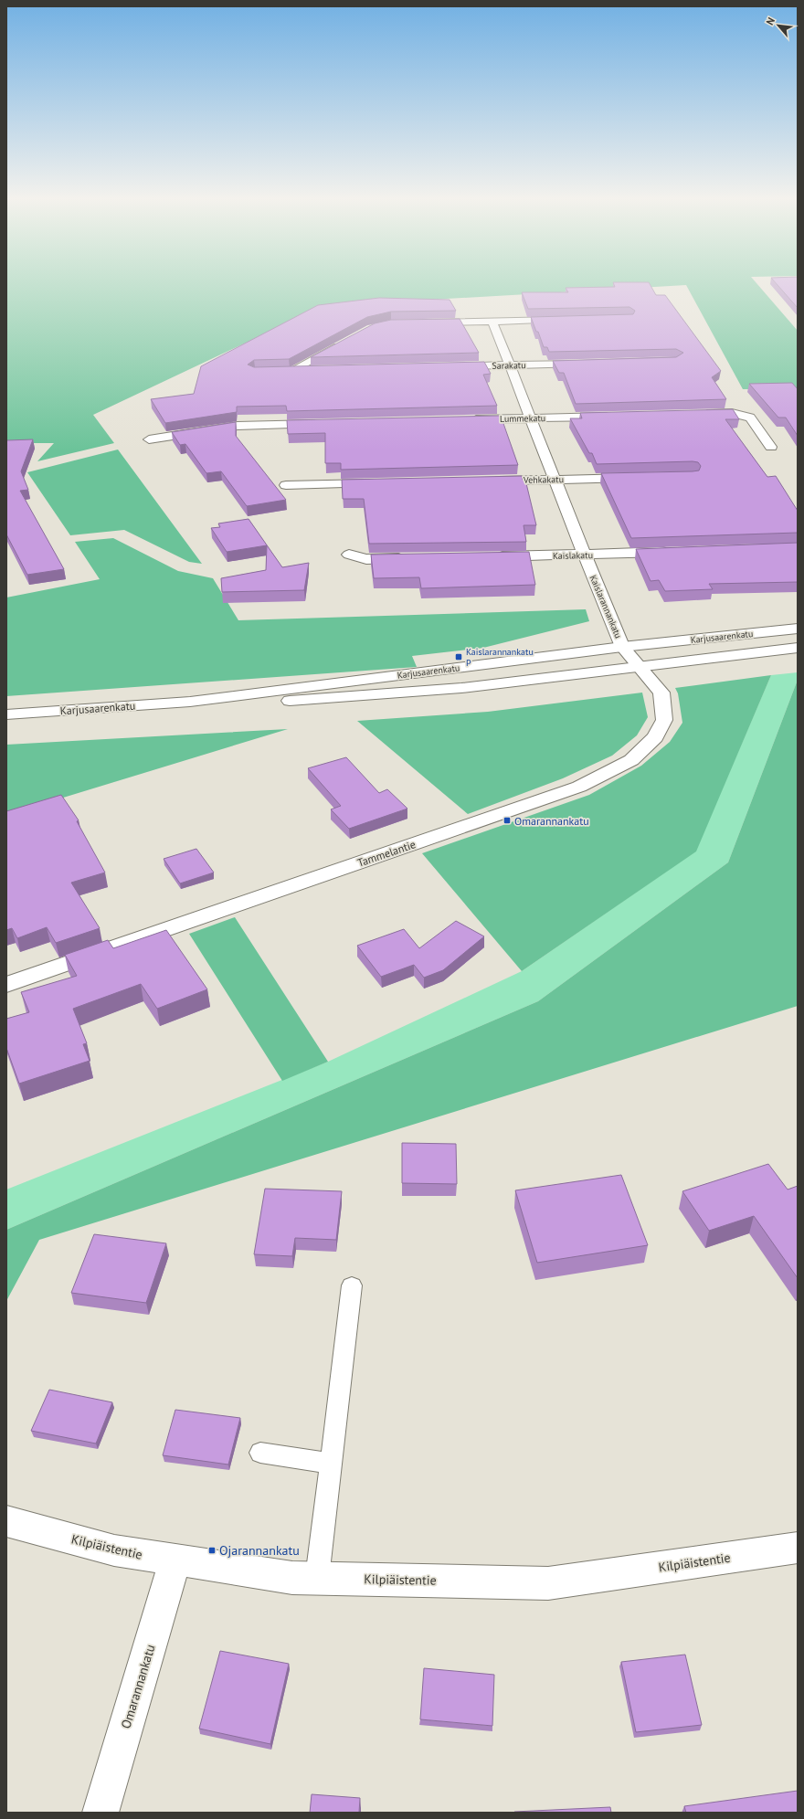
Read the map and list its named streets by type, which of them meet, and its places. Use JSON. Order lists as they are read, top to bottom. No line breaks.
{"streets":{"street":["Sarakatu","Lummekatu","Vehkakatu","Kaislakatu","Kaislarannankatu","Karjusaarenkatu","Tammelantie","Kilpiäistentie","Omarannankatu"]},"crossings":[["Sarakatu","Kaislarannankatu"],["Lummekatu","Kaislarannankatu"],["Vehkakatu","Kaislarannankatu"],["Kaislakatu","Kaislarannankatu"],["Kaislarannankatu","Karjusaarenkatu"],["Kaislarannankatu","Tammelantie"],["Karjusaarenkatu","Tammelantie"],["Kilpiäistentie","Omarannankatu"]],"places":{"transit":["Kaislarannankatu P","Omarannankatu","Ojarannankatu"]},"north":"top left"}
